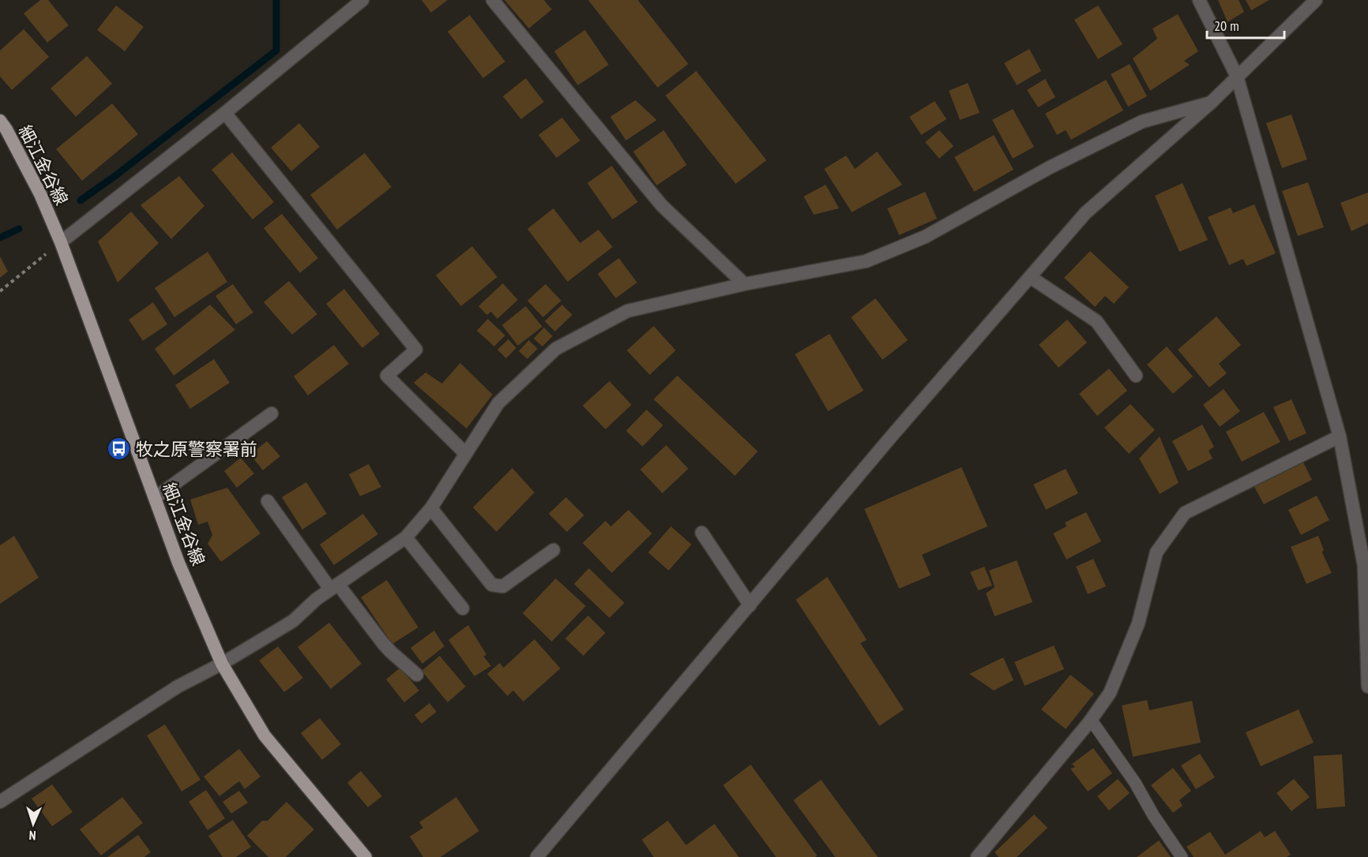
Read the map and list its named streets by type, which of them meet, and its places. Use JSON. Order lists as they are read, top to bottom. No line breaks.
{"streets":{"main road":["細江金谷線"]},"places":{"bus stop":["牧之原警察署前"]},"scale_bar":"20 m","north":"bottom"}
